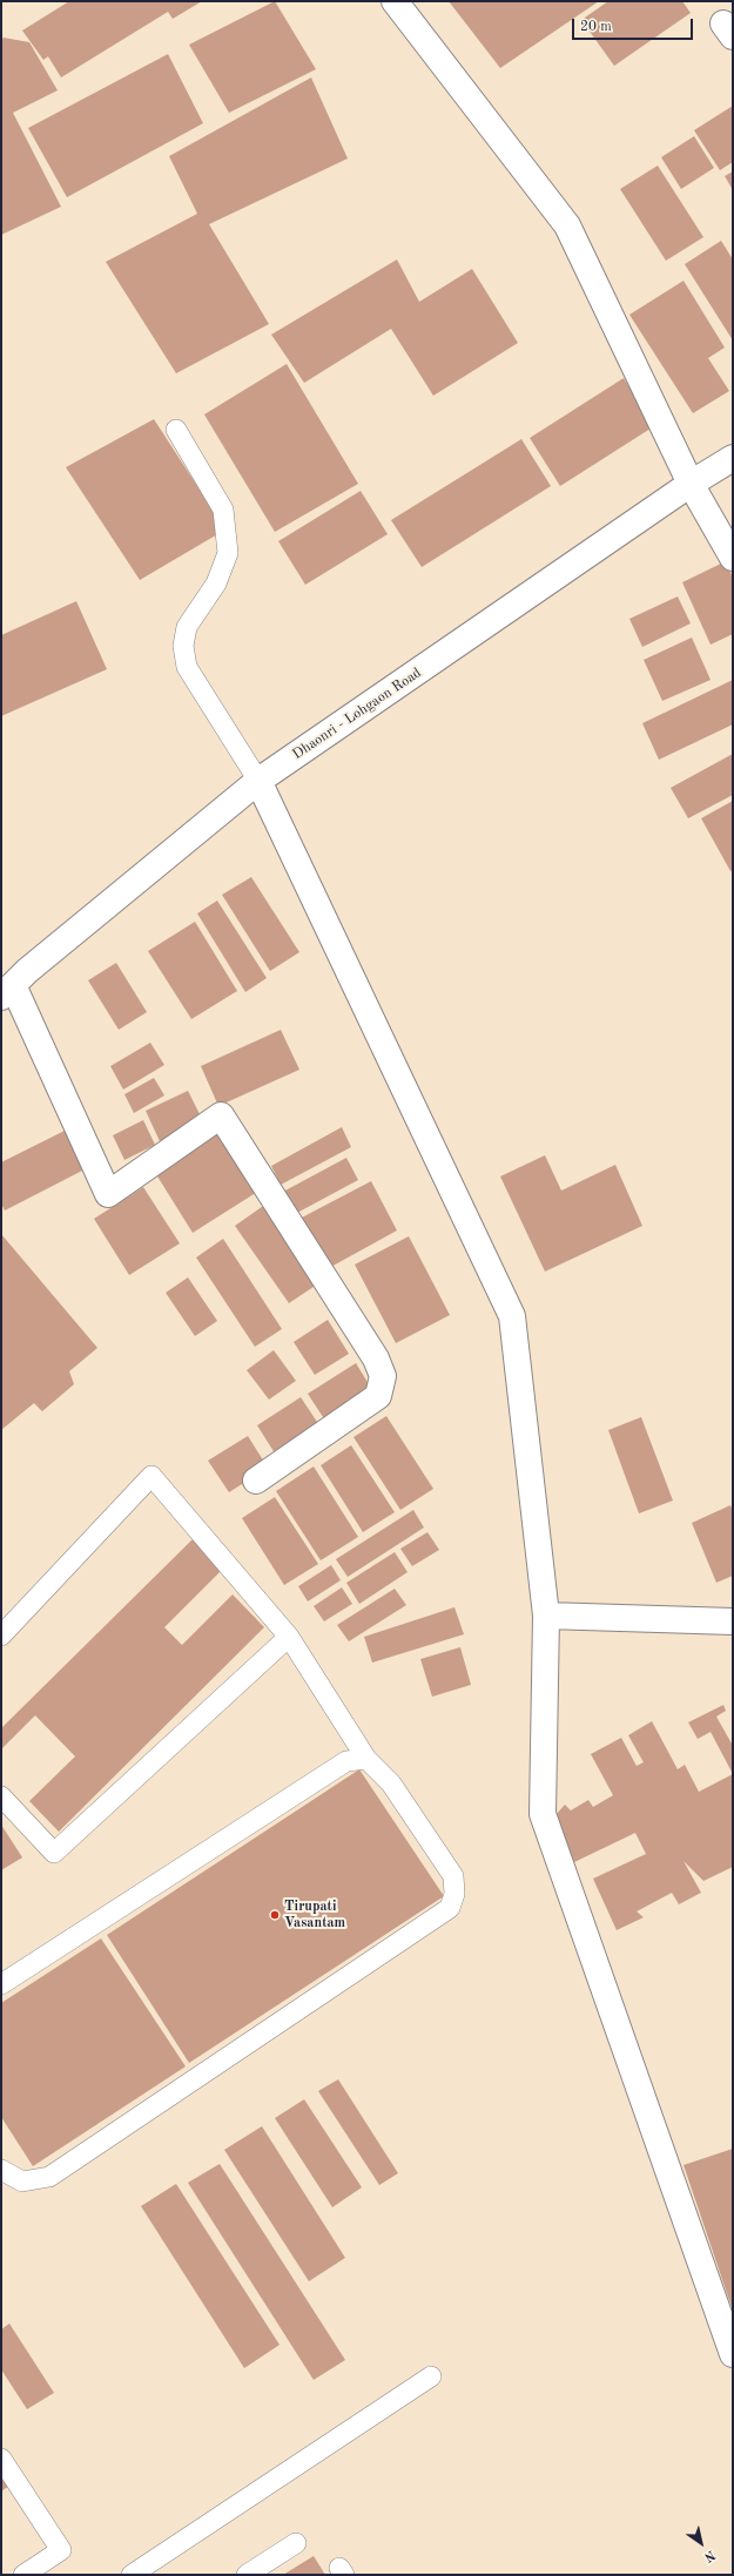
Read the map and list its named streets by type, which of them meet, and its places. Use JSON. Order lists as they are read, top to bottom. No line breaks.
{"streets":{"street":["Dhaonri - Lohgaon Road"]},"places":["Tirupati Vasantam"],"scale_bar":"20 m","north":"bottom right"}
